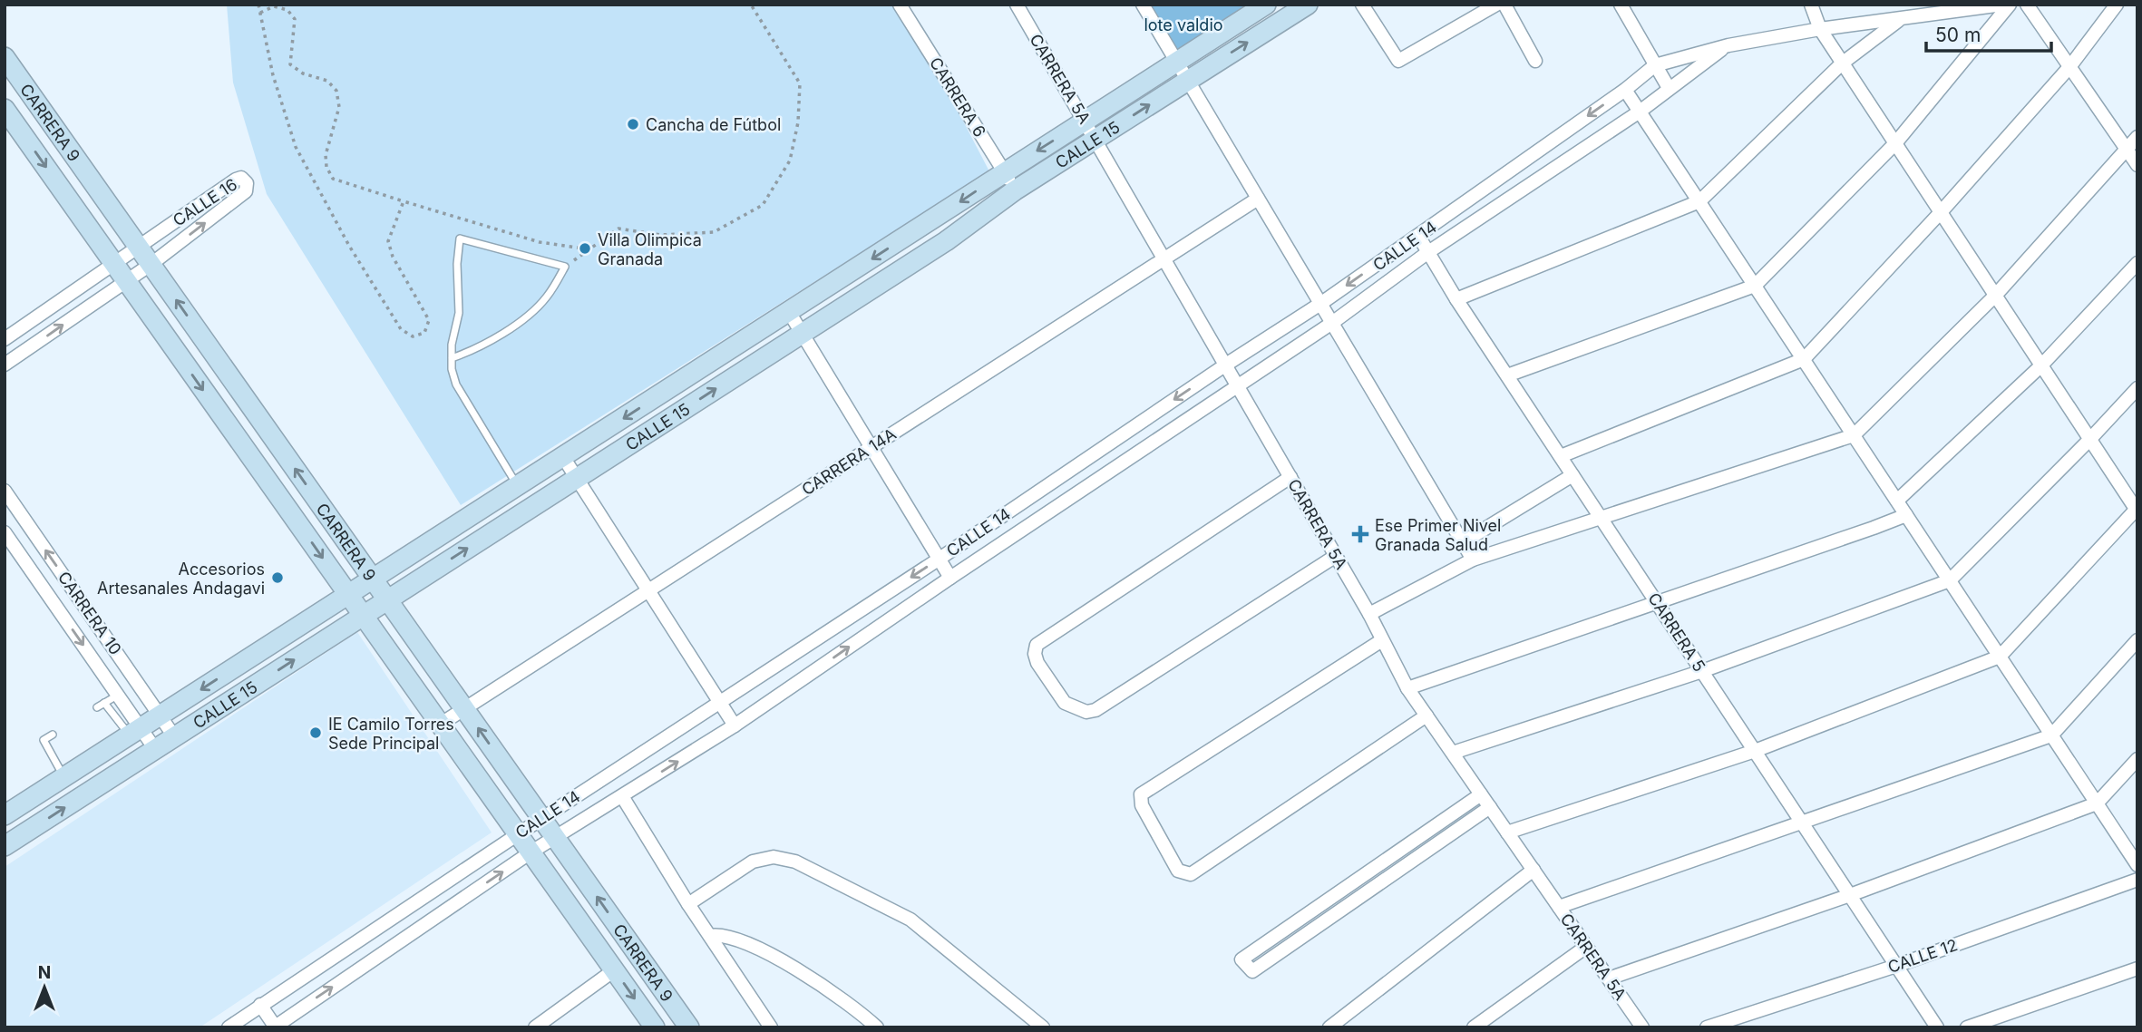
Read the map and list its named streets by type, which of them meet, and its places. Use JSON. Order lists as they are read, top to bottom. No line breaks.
{"streets":{"street":["CARRERA 5A","CARRERA 6","CARRERA 9","CALLE 15","CALLE 16","CALLE 14","CARRERA 14A","CARRERA 10","CARRERA 5","CALLE 12"]},"crossings":[["CARRERA 5A","CALLE 15"],["CARRERA 5A","CALLE 14"],["CARRERA 5A","CARRERA 14A"],["CARRERA 6","CALLE 15"],["CARRERA 9","CALLE 15"],["CARRERA 9","CALLE 16"],["CARRERA 9","CALLE 14"],["CARRERA 9","CARRERA 14A"],["CALLE 15","CARRERA 10"],["CALLE 14","CARRERA 5"],["CARRERA 5","CALLE 12"]],"parks":["lote valdio"],"places":{"other":["Cancha de Fútbol","Villa Olimpica Granada","Accesorios Artesanales Andagavi","IE Camilo Torres Sede Principal"],"health":["Ese Primer Nivel Granada Salud"]},"scale_bar":"50 m","north":"top"}
